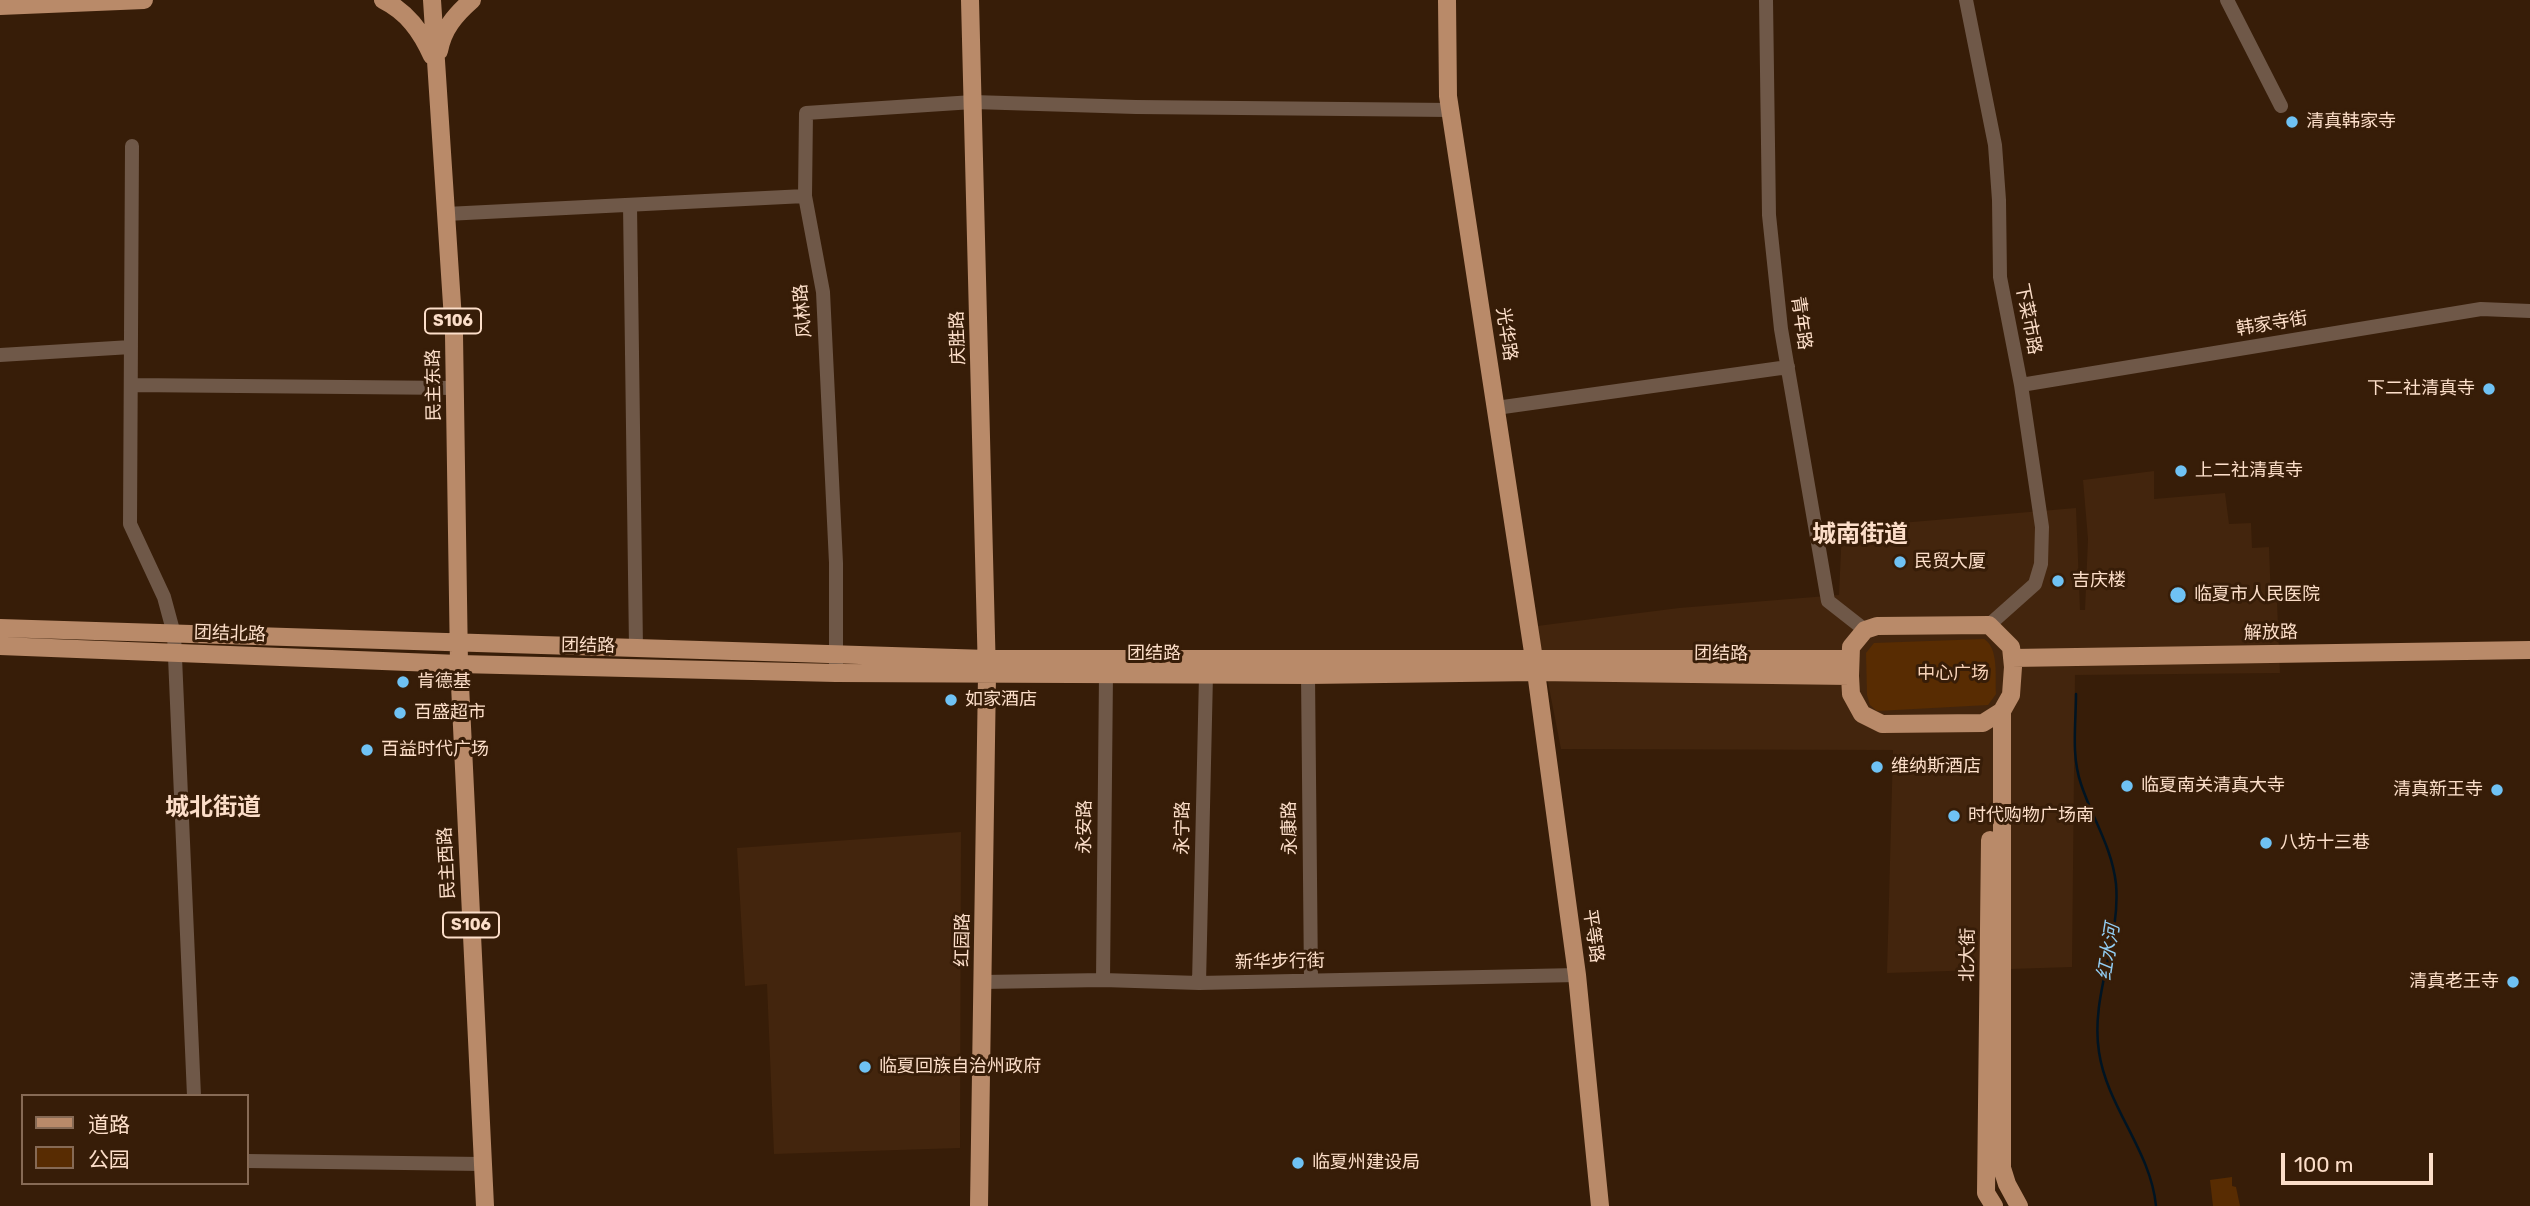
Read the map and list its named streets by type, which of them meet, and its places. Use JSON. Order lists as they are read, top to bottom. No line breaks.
{"streets":{"main road":["S106","光华路","庆胜路","民主东路","解放路","团结北路","团结路","民主西路","平等路","红园路","北大街"],"street":["风林路","下菜市路","青年路","韩家寺街","永安路","永宁路","永康路","新华步行街"]},"crossings":[["风林路","庆胜路"],["风林路","团结路"],["下菜市路","青年路"],["下菜市路","韩家寺街"],["下菜市路","解放路"],["下菜市路","团结路"],["下菜市路","北大街"],["青年路","解放路"],["青年路","团结路"],["青年路","北大街"],["光华路","团结路"],["光华路","平等路"],["庆胜路","团结路"],["庆胜路","红园路"],["民主东路","团结北路"],["民主东路","团结路"],["民主东路","民主西路"],["解放路","团结路"],["解放路","北大街"],["团结北路","团结路"],["团结北路","民主西路"],["团结路","永安路"],["团结路","永宁路"],["团结路","永康路"],["团结路","民主西路"],["团结路","平等路"],["团结路","红园路"],["团结路","北大街"],["永安路","新华步行街"],["永宁路","新华步行街"],["永康路","新华步行街"],["平等路","新华步行街"],["红园路","新华步行街"]],"districts":["城南街道","城北街道"],"water":["红水河"],"parks":["中心广场"],"places":["清真韩家寺","下二社清真寺","上二社清真寺","民贸大厦","吉庆楼","临夏市人民医院","肯德基","如家酒店","百盛超市","百益时代广场","维纳斯酒店","临夏南关清真大寺","清真新王寺","时代购物广场南","八坊十三巷","清真老王寺","临夏回族自治州政府","临夏州建设局"],"legend":["道路","公园"],"scale_bar":"100 m"}
